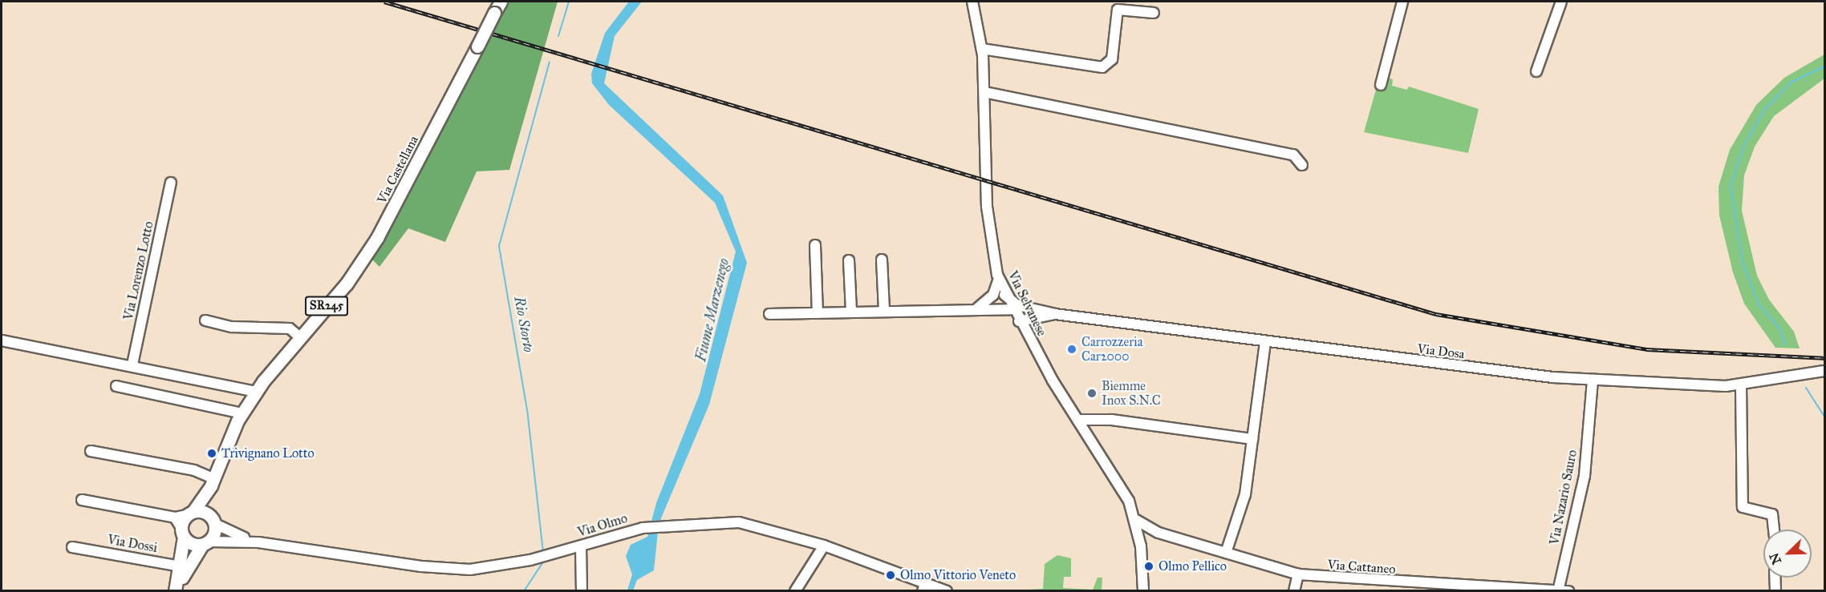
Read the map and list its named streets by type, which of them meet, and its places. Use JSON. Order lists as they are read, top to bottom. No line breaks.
{"streets":{"main road":["Via Castellana","SR245"],"street":["Via Lorenzo Lotto","Via Selvanese","Via Dosa","Via Nazario Sauro","Via Olmo","Via Dossi","Via Cattaneo"]},"crossings":[["Via Castellana","Via Dossi"],["Via Selvanese","Via Dosa"],["Via Selvanese","Via Cattaneo"],["Via Dosa","Via Nazario Sauro"],["Via Nazario Sauro","Via Cattaneo"]],"water":["Fiume Marzenego","Rio Storto"],"places":["Carrozzeria Car2000","Biemme Inox S.N.C","Trivignano Lotto","Olmo Pellico","Olmo Vittorio Veneto"],"north":"bottom left"}
